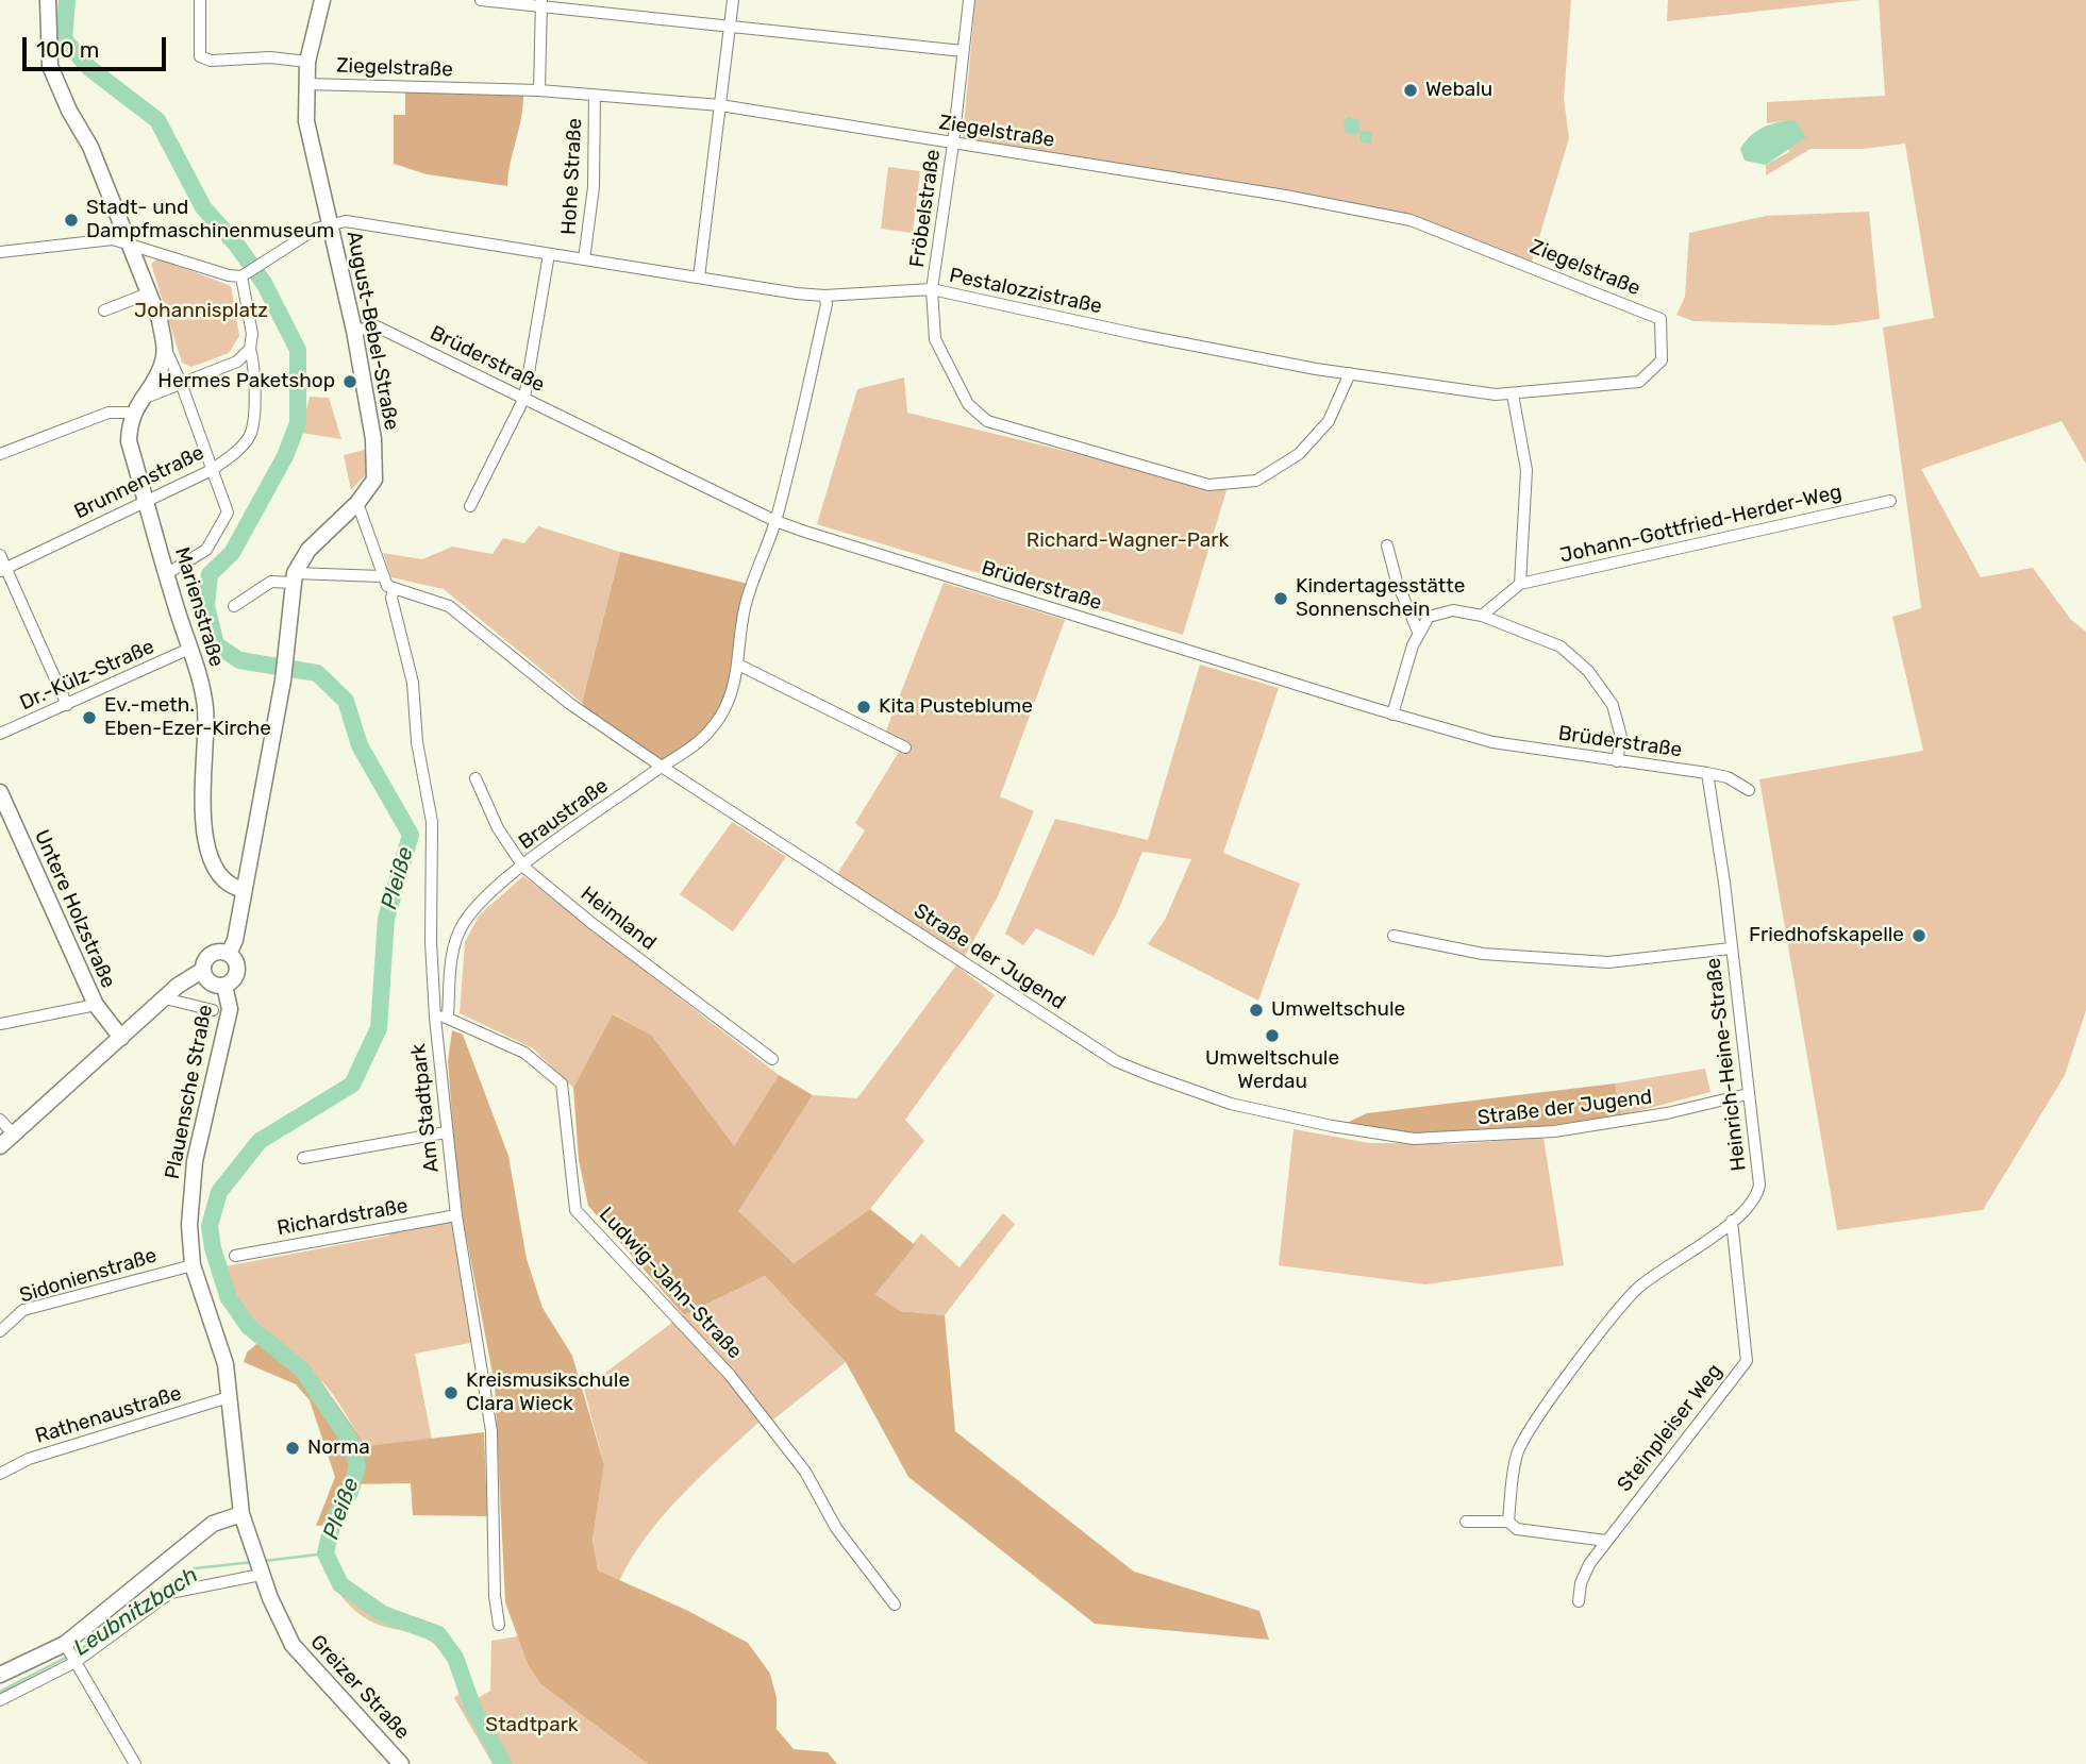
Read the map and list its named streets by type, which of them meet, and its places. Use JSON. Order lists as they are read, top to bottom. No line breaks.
{"streets":{"street":["Ziegelstraße","Hohe Straße","Fröbelstraße","Pestalozzistraße","August-Bebel-Straße","Brüderstraße","Brunnenstraße","Johann-Gottfried-Herder-Weg","Marienstraße","Dr.-Külz-Straße","Braustraße","Untere Holzstraße","Heimland","Straße der Jugend","Heinrich-Heine-Straße","Plauensche Straße","Am Stadtpark","Richardstraße","Sidonienstraße","Ludwig-Jahn-Straße","Rathenaustraße","Steinpleiser Weg","Greizer Straße"]},"crossings":[["Ziegelstraße","Hohe Straße"],["Ziegelstraße","Fröbelstraße"],["Ziegelstraße","Pestalozzistraße"],["Ziegelstraße","August-Bebel-Straße"],["Hohe Straße","Pestalozzistraße"],["Fröbelstraße","Pestalozzistraße"],["Pestalozzistraße","August-Bebel-Straße"],["Pestalozzistraße","Braustraße"],["August-Bebel-Straße","Brüderstraße"],["Brüderstraße","Braustraße"],["Brüderstraße","Heinrich-Heine-Straße"],["Brunnenstraße","Marienstraße"],["Marienstraße","Dr.-Külz-Straße"],["Braustraße","Heimland"],["Braustraße","Straße der Jugend"],["Braustraße","Ludwig-Jahn-Straße"],["Straße der Jugend","Heinrich-Heine-Straße"],["Straße der Jugend","Am Stadtpark"],["Heinrich-Heine-Straße","Steinpleiser Weg"],["Plauensche Straße","Sidonienstraße"],["Plauensche Straße","Rathenaustraße"],["Plauensche Straße","Greizer Straße"],["Am Stadtpark","Richardstraße"],["Am Stadtpark","Ludwig-Jahn-Straße"]],"water":["Pleiße","Leubnitzbach"],"parks":["Johannisplatz","Richard-Wagner-Park","Stadtpark"],"places":["Webalu","Stadt- und Dampfmaschinenmuseum","Hermes Paketshop","Kindertagesstätte Sonnenschein","Kita Pusteblume","Ev.-meth. Eben-Ezer-Kirche","Friedhofskapelle","Umweltschule","Umweltschule Werdau","Kreismusikschule Clara Wieck","Norma"],"scale_bar":"100 m"}
